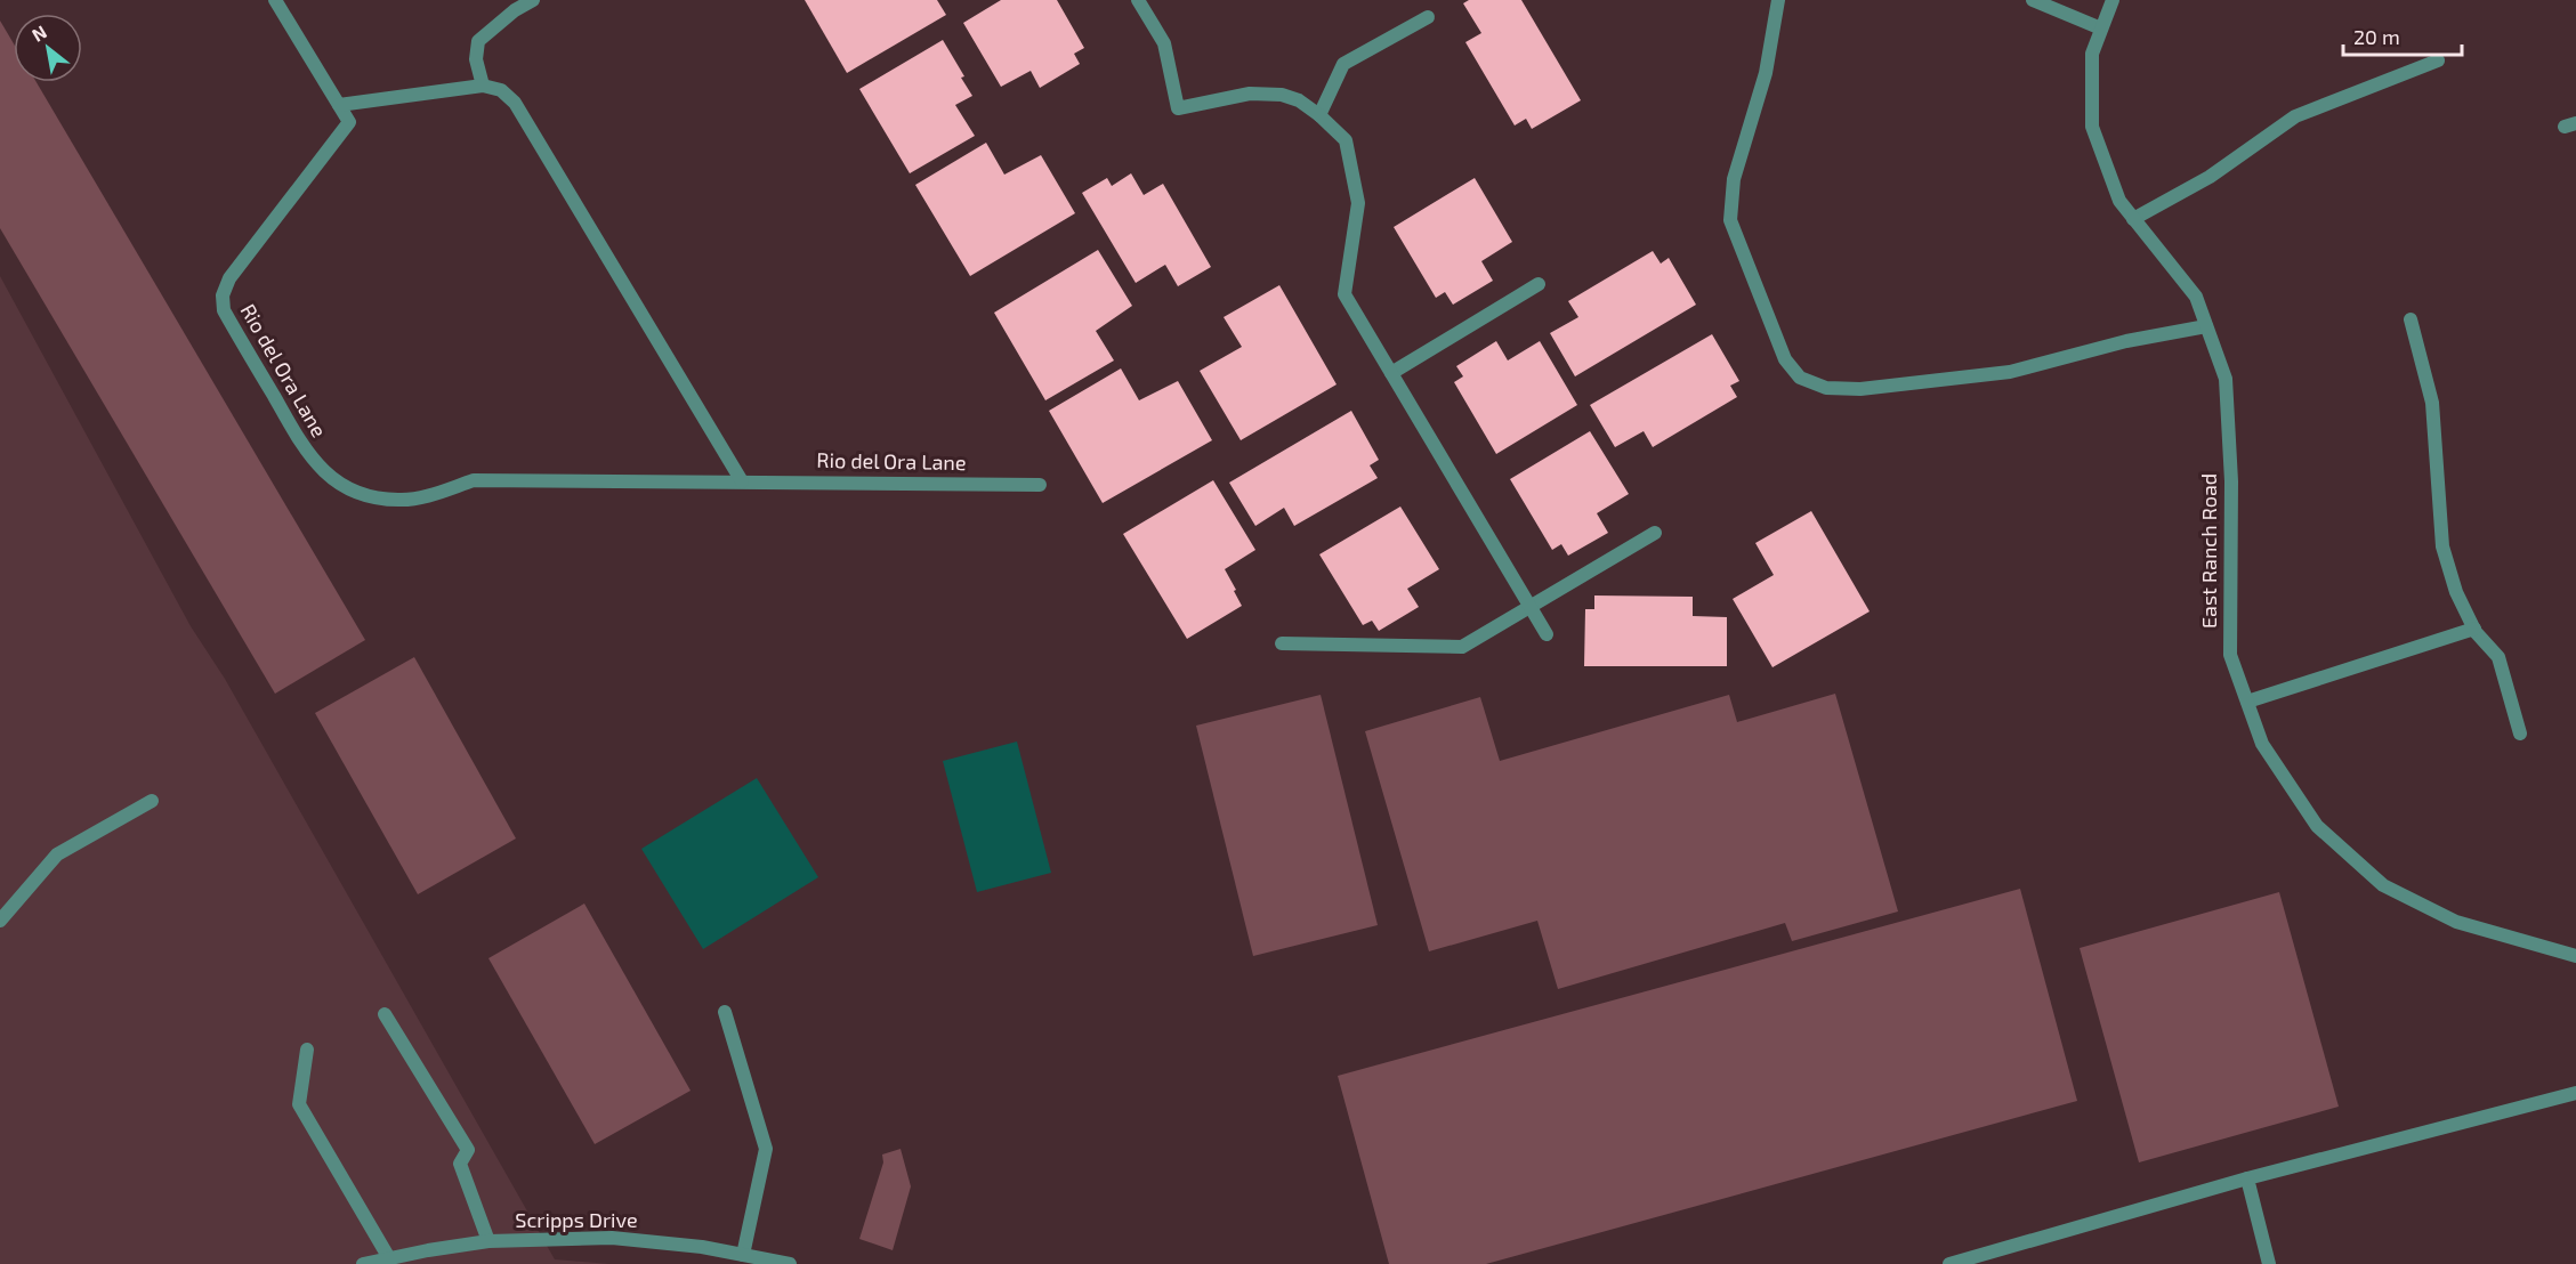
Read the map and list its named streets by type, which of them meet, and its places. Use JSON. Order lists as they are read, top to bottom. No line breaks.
{"streets":{"street":["Rio del Ora Lane","East Ranch Road","Scripps Drive"]},"scale_bar":"20 m","north":"top left"}
